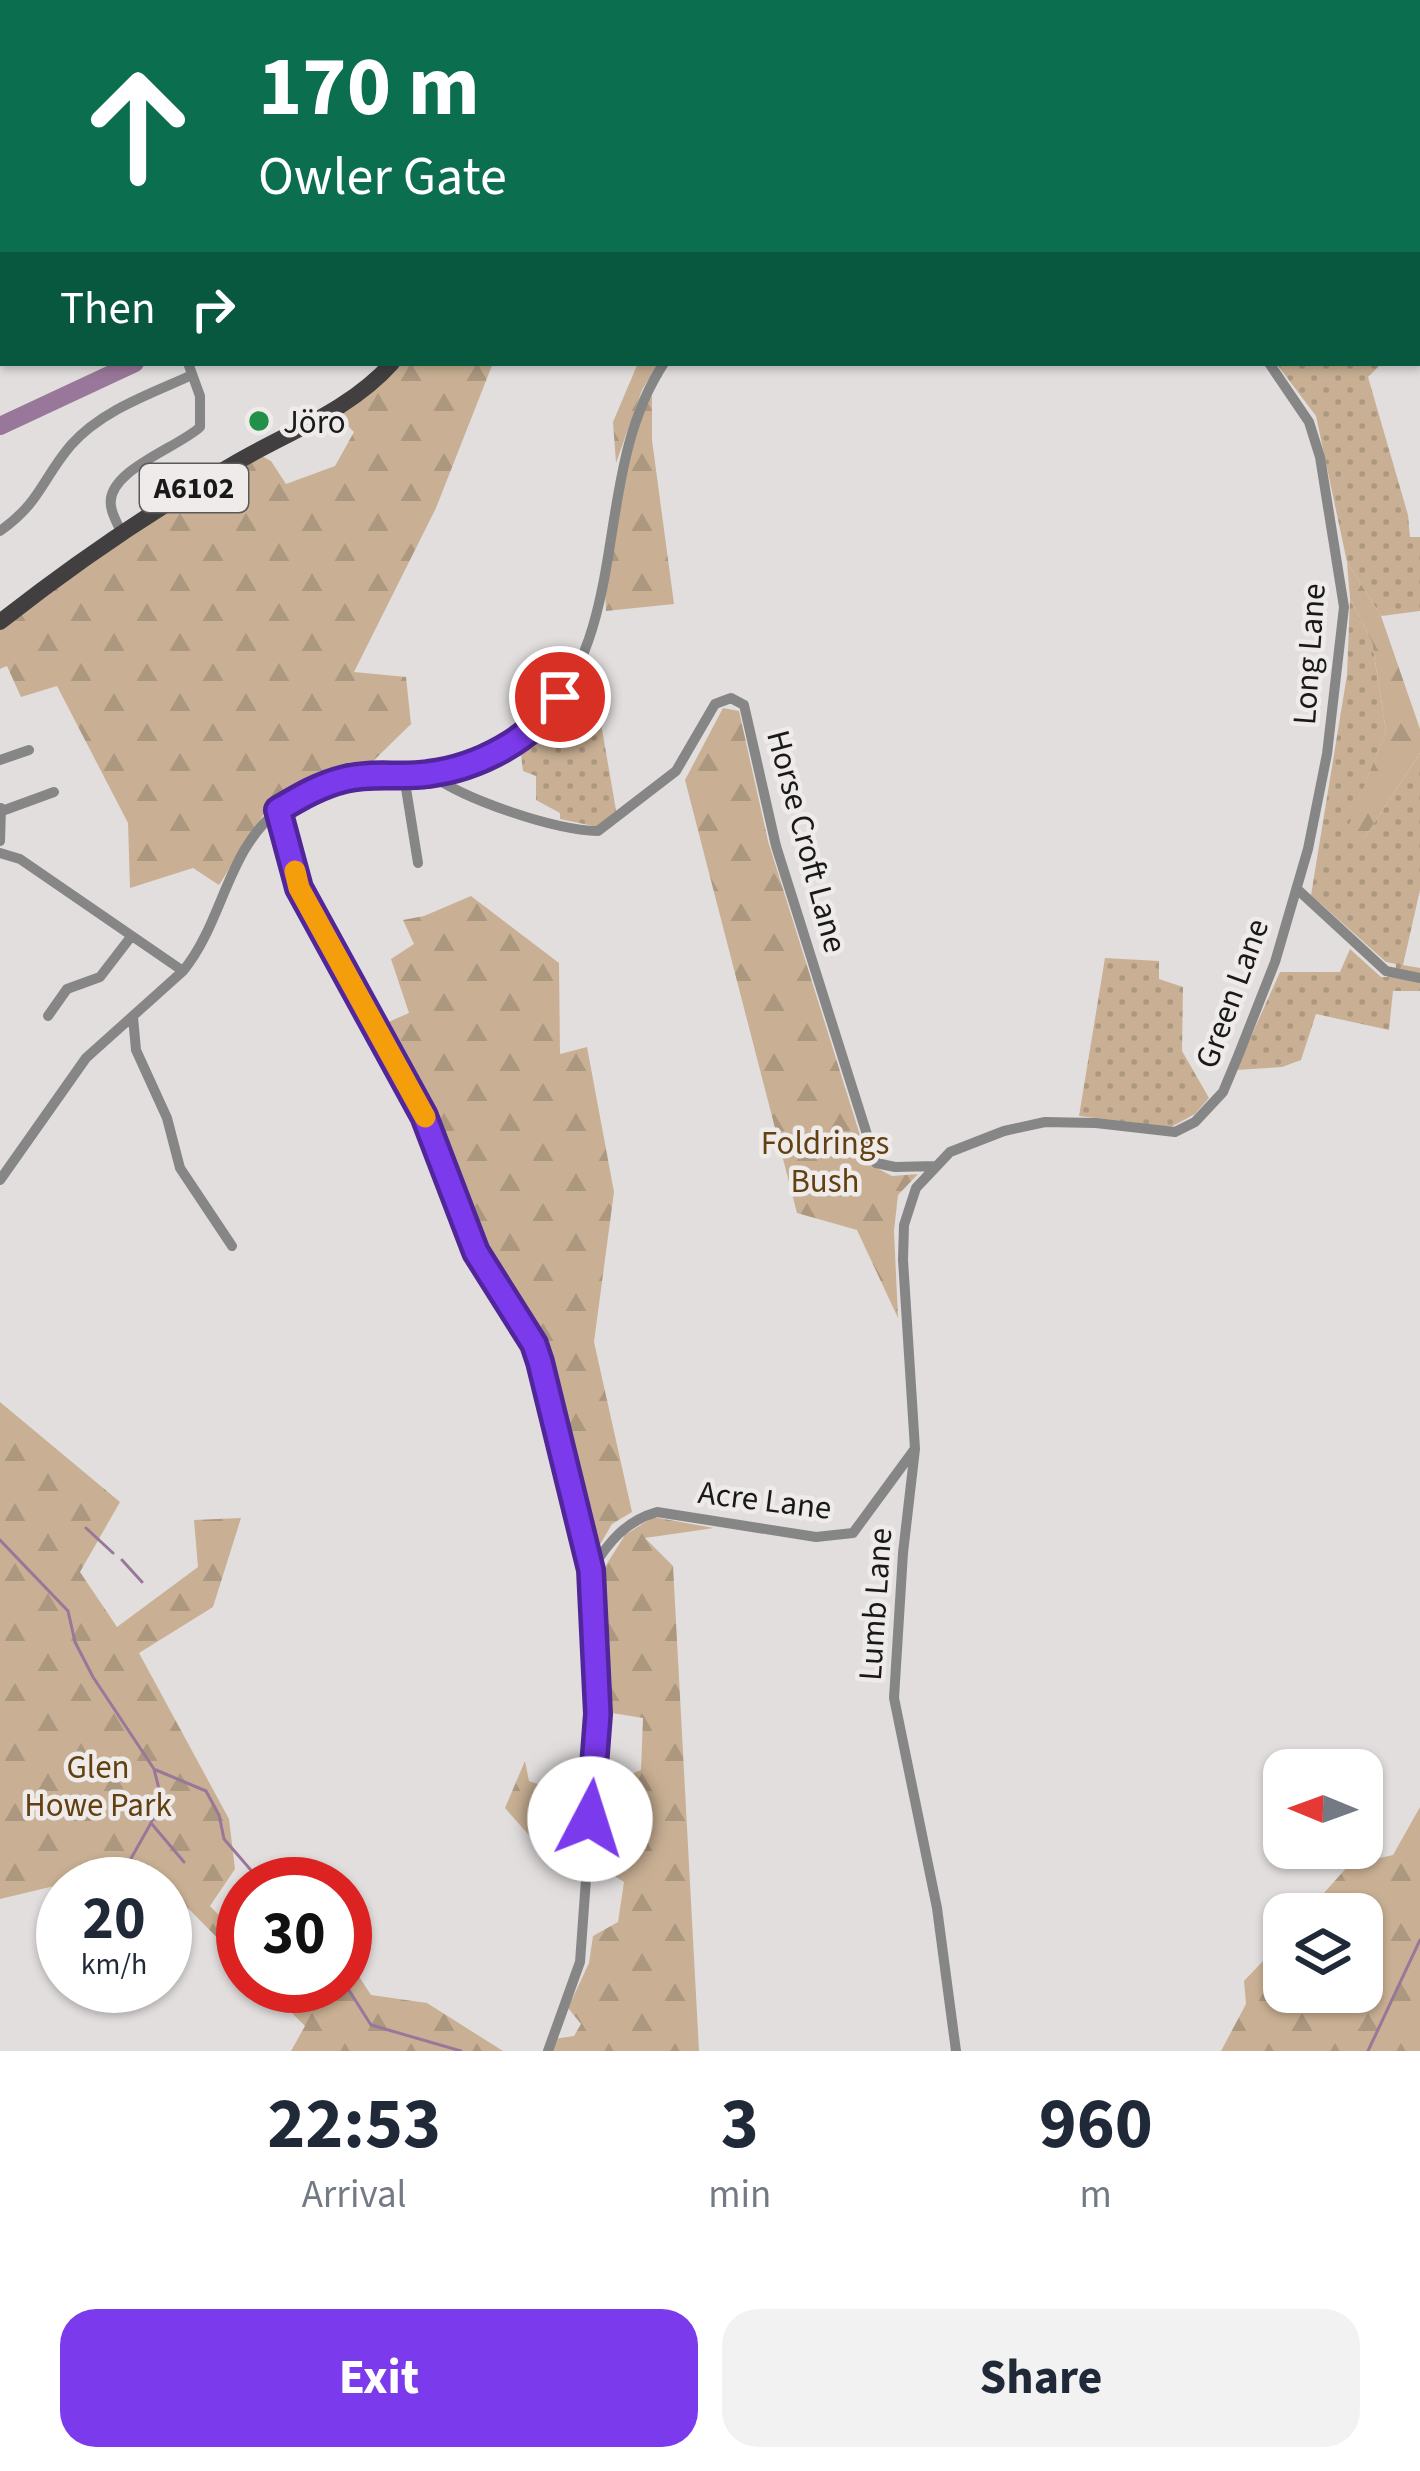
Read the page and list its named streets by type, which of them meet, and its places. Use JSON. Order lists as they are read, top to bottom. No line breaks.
{"streets":{"main road":["A6102"],"street":["Long Lane","Horse Croft Lane","Green Lane","Acre Lane","Lumb Lane"]},"crossings":[["Long Lane","Green Lane"],["Horse Croft Lane","Green Lane"],["Horse Croft Lane","Lumb Lane"],["Green Lane","Lumb Lane"],["Acre Lane","Lumb Lane"]],"parks":["Foldrings Bush","Glen Howe Park"],"places":["Jöro"],"north":"left","page":{"turn":["170 m","Owler Gate"],"then":"Then","speed":"20 km/h","limit":"30","eta":["22:53","Arrival","3","min","960","m"],"buttons":["Exit","Share"]}}
